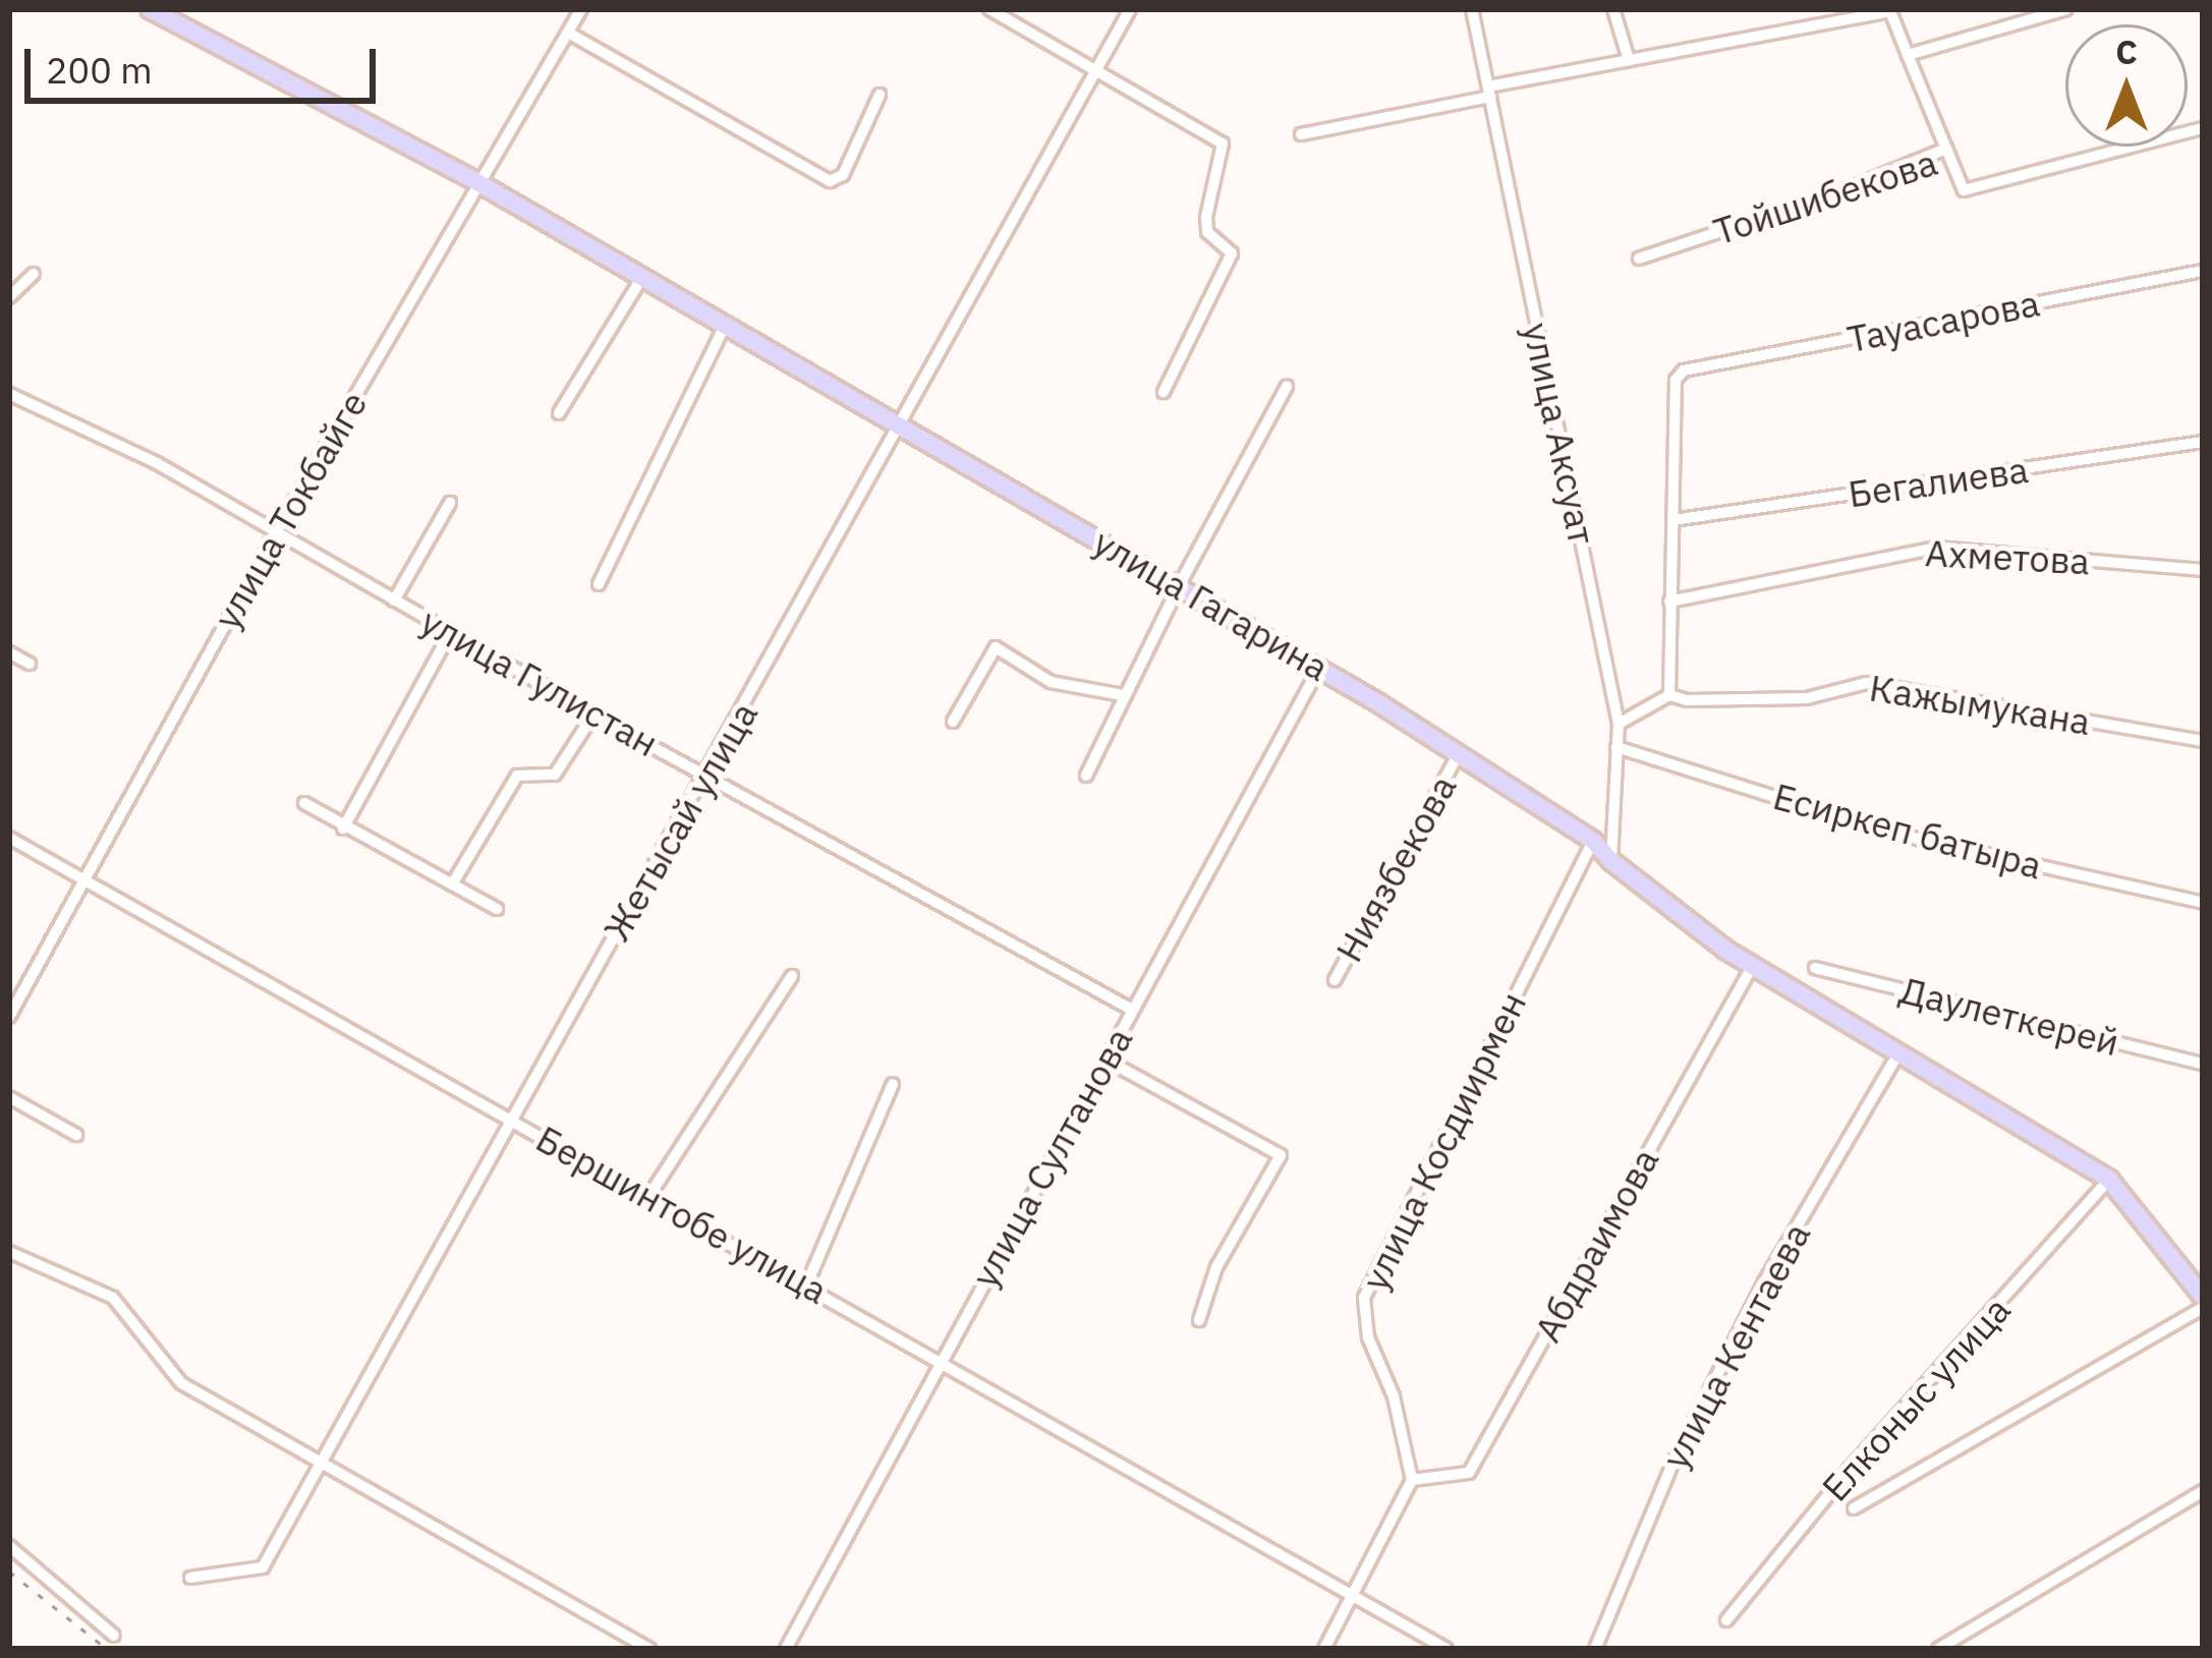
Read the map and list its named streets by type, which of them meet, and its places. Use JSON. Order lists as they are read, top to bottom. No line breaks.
{"streets":{"main road":["улица Гагарина"],"street":["Тойшибекова","Тауасарова","улица Аксуат","Бегалиева","улица Токбайге","Ахметова","улица Гулистан","Кажымукана","Жетысай улица","Есиркеп батыра","Ниязбекова","Даулеткерей","улица Косдиирмен","улица Султанова","Бершинтобе улица","Абдраимова","улица Кентаева","Елконыс улица"]},"crossings":[["Тауасарова","Бегалиева"],["улица Аксуат","улица Гагарина"],["улица Аксуат","Есиркеп батыра"],["улица Токбайге","улица Гагарина"],["улица Токбайге","улица Гулистан"],["улица Токбайге","Бершинтобе улица"],["улица Гагарина","Жетысай улица"],["улица Гагарина","Ниязбекова"],["улица Гагарина","улица Косдиирмен"],["улица Гагарина","улица Султанова"],["улица Гагарина","Абдраимова"],["улица Гагарина","улица Кентаева"],["улица Гагарина","Елконыс улица"],["улица Гулистан","Жетысай улица"],["улица Гулистан","улица Султанова"],["Жетысай улица","Бершинтобе улица"],["улица Косдиирмен","Абдраимова"],["улица Султанова","Бершинтобе улица"]],"scale_bar":"200 m","north":"top"}
